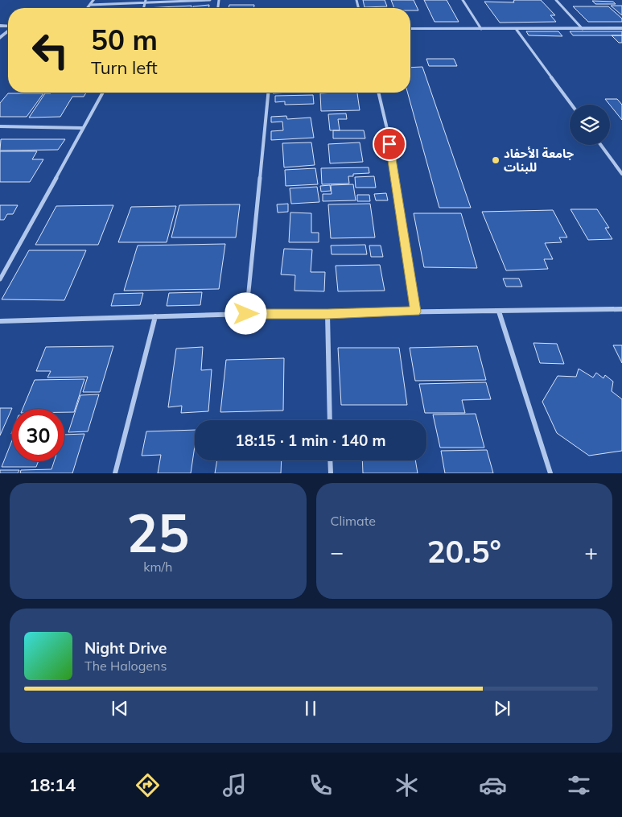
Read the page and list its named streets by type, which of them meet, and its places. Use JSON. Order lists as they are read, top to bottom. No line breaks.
{"places":["جامعة الأحفاد للبنات"],"page":{"turn":["50 m","Turn left"],"limit":"30","trip":"18:15 · 1 min · 140 m","tile":[["25","km/h"],"Climate"],"heat":["−","20.5°","+"],"song":["Night Drive","The Halogens"],"tabs":"18:14"}}
